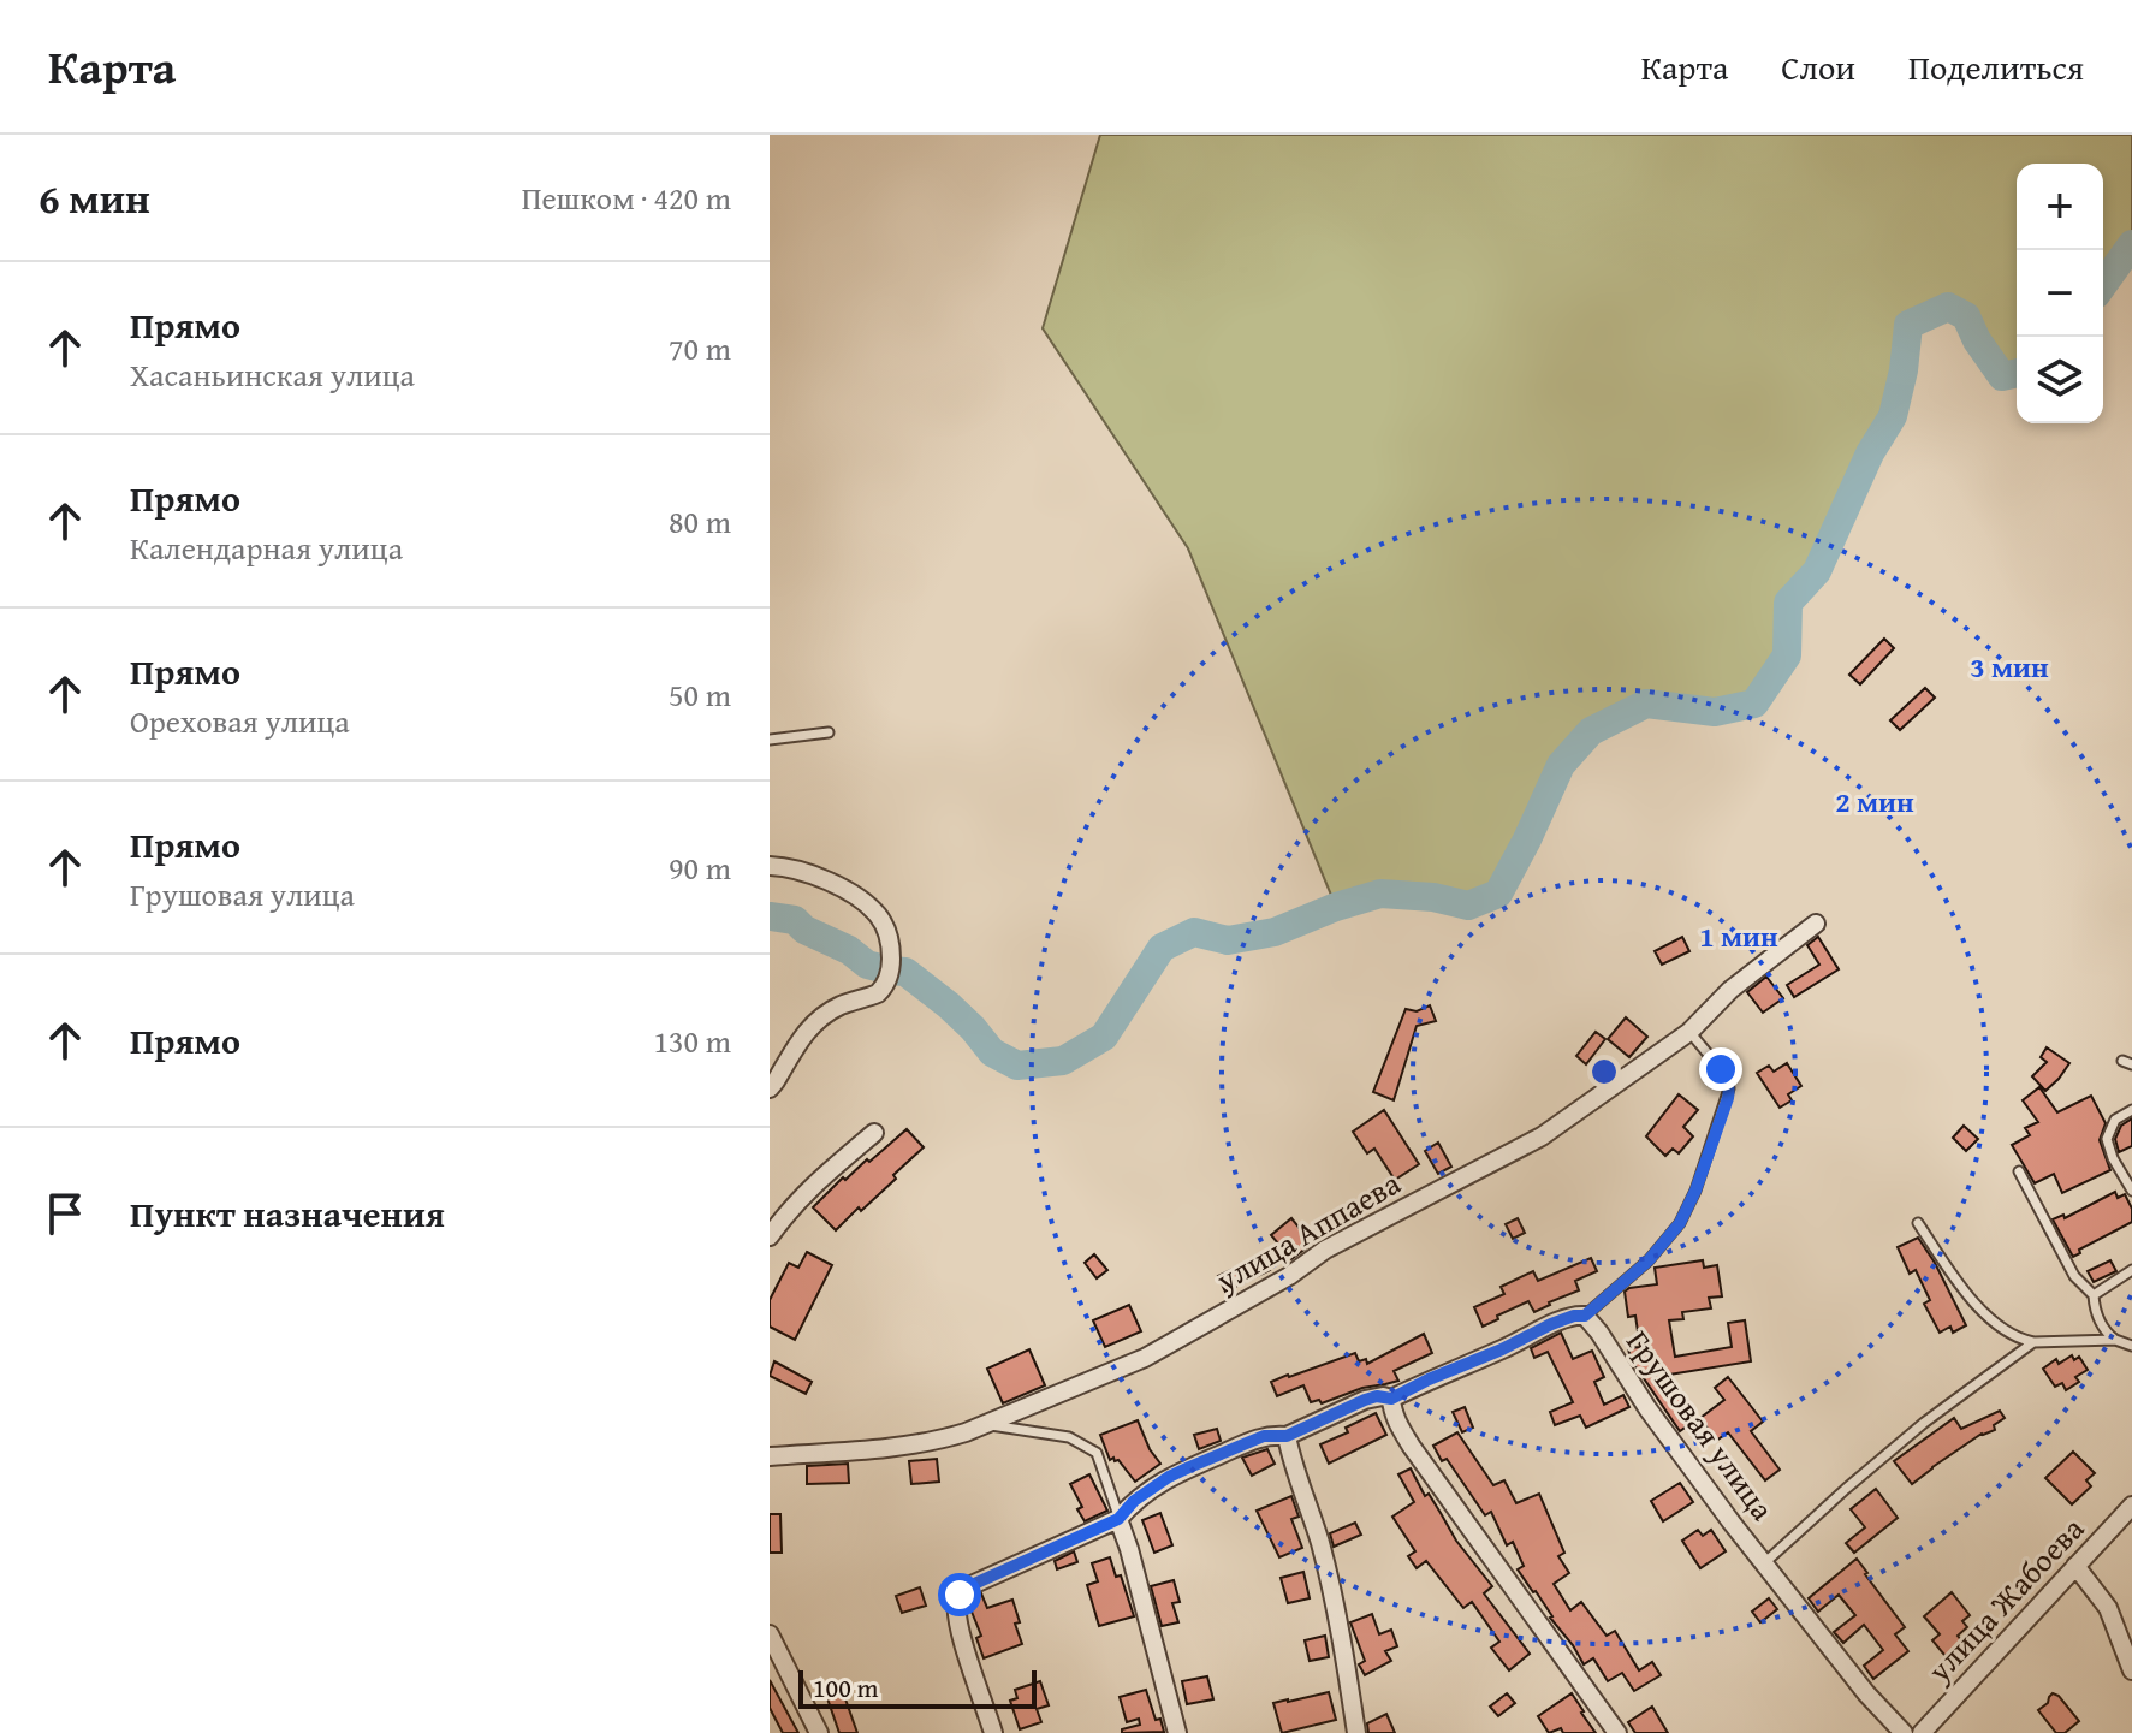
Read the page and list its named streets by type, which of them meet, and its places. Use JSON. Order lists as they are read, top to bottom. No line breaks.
{"streets":{"street":["улица Аппаева","Грушовая улица","улица Жабоева"]},"scale_bar":"100 m","page":{"header":"Карта","nav":["Карта","Слои","Поделиться"],"heading":["6 мин","Пешком · 420 m"],"map_buttons":["+","−"],"list":[["Прямо","Хасаньинская улица","70 m"],["Прямо","Календарная улица","80 m"],["Прямо","Ореховая улица","50 m"],["Прямо","Грушовая улица","90 m"],["Прямо","130 m"],"Пункт назначения"],"scale":"100 m"},"rings":["3 мин","2 мин","1 мин"]}
